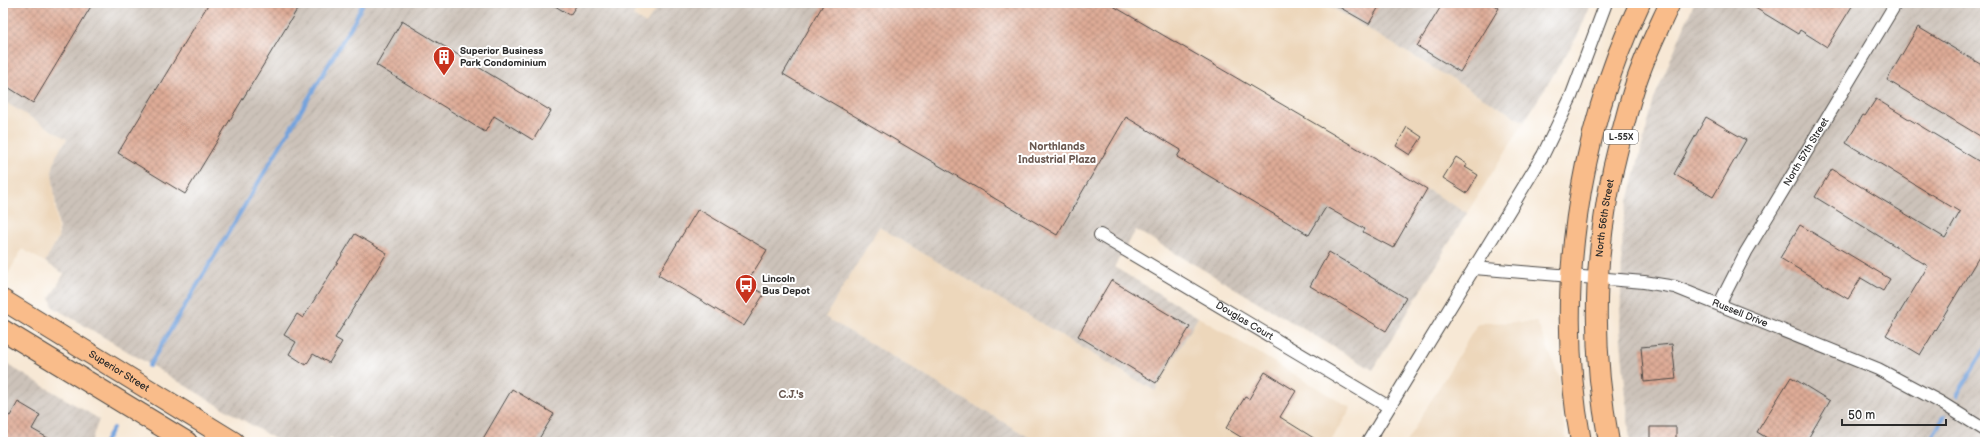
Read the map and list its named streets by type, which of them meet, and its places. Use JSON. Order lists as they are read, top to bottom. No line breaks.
{"streets":{"main road":["L-55X","North 56th Street","Superior Street"],"street":["North 57th Street","Russell Drive","Douglas Court"]},"crossings":[["L-55X","Russell Drive"],["North 57th Street","Russell Drive"],["North 56th Street","Russell Drive"]],"districts":["Northlands Industrial Plaza","C.J.'s"],"places":{"building":["Superior Business Park Condominium"],"bus stop":["Lincoln Bus Depot"]},"scale_bar":"50 m"}
